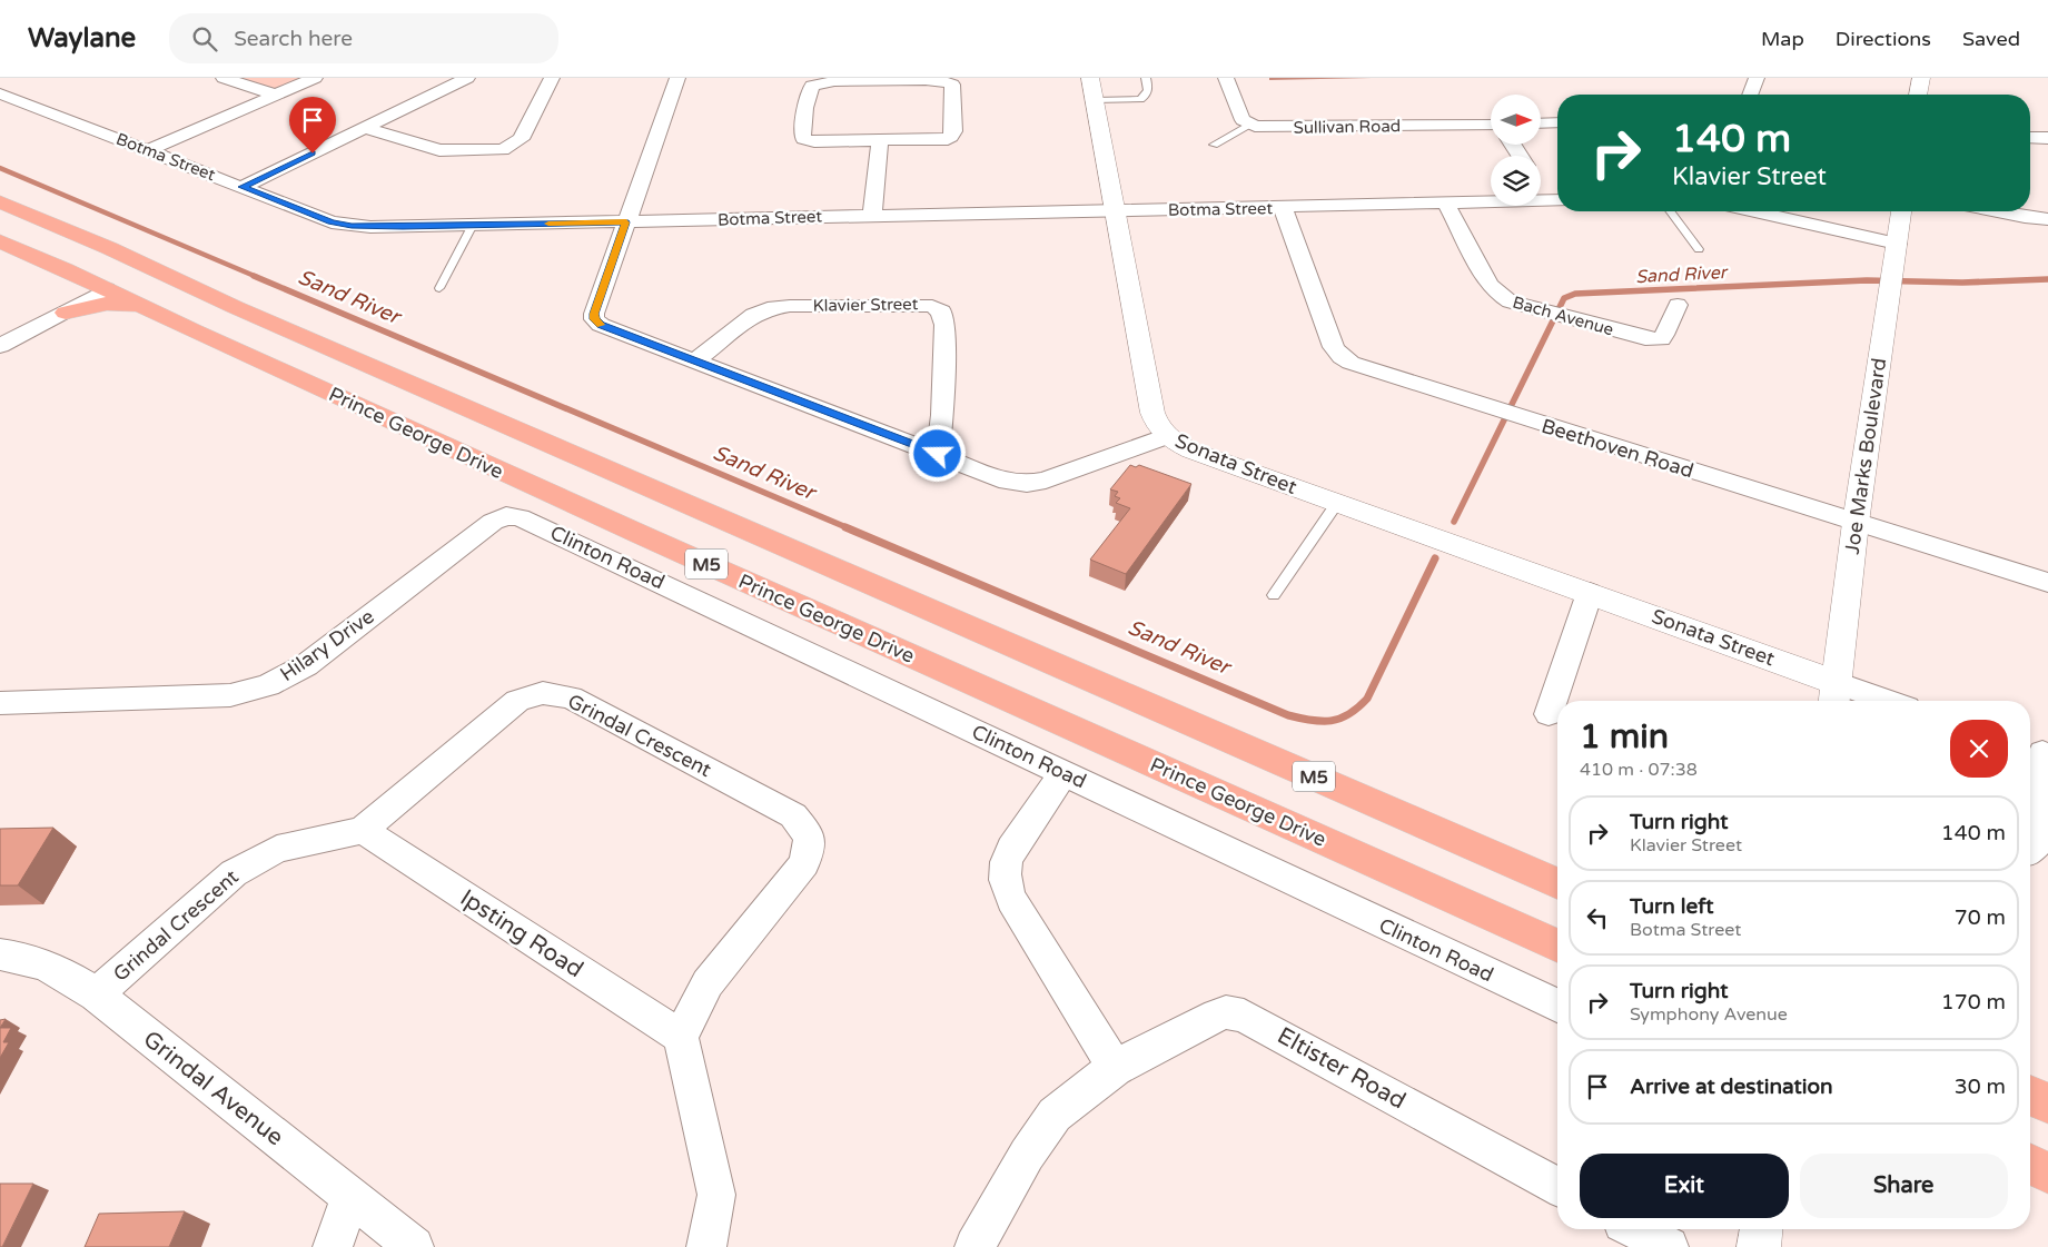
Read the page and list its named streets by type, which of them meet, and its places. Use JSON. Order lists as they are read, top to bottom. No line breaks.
{"streets":{"main road":["Prince George Drive","M5"],"street":["Sullivan Road","Botma Street","Klavier Street","Bach Avenue","Beethoven Road","Joe Marks Boulevard","Sonata Street","Clinton Road","Hilary Drive","Grindal Crescent","Ipsting Road","Eltister Road","Grindal Avenue"]},"crossings":[["Botma Street","Bach Avenue"],["Botma Street","Beethoven Road"],["Botma Street","Sonata Street"],["Beethoven Road","Joe Marks Boulevard"],["Joe Marks Boulevard","Sonata Street"],["Clinton Road","Hilary Drive"],["Grindal Crescent","Ipsting Road"],["Grindal Crescent","Grindal Avenue"]],"water":["Sand River"],"north":"right","page":{"header":"Waylane","search":"Search here","nav":["Map","Directions","Saved"],"turn":["140 m","Klavier Street"],"heading":["1 min","410 m · 07:38"],"list":[{"name":"Turn right","note":"Klavier Street","value":"140 m"},{"name":"Turn left","note":"Botma Street","value":"70 m"},{"name":"Turn right","note":"Symphony Avenue","value":"170 m"},{"name":"Arrive at destination","value":"30 m"}],"buttons":["Exit","Share"]}}
